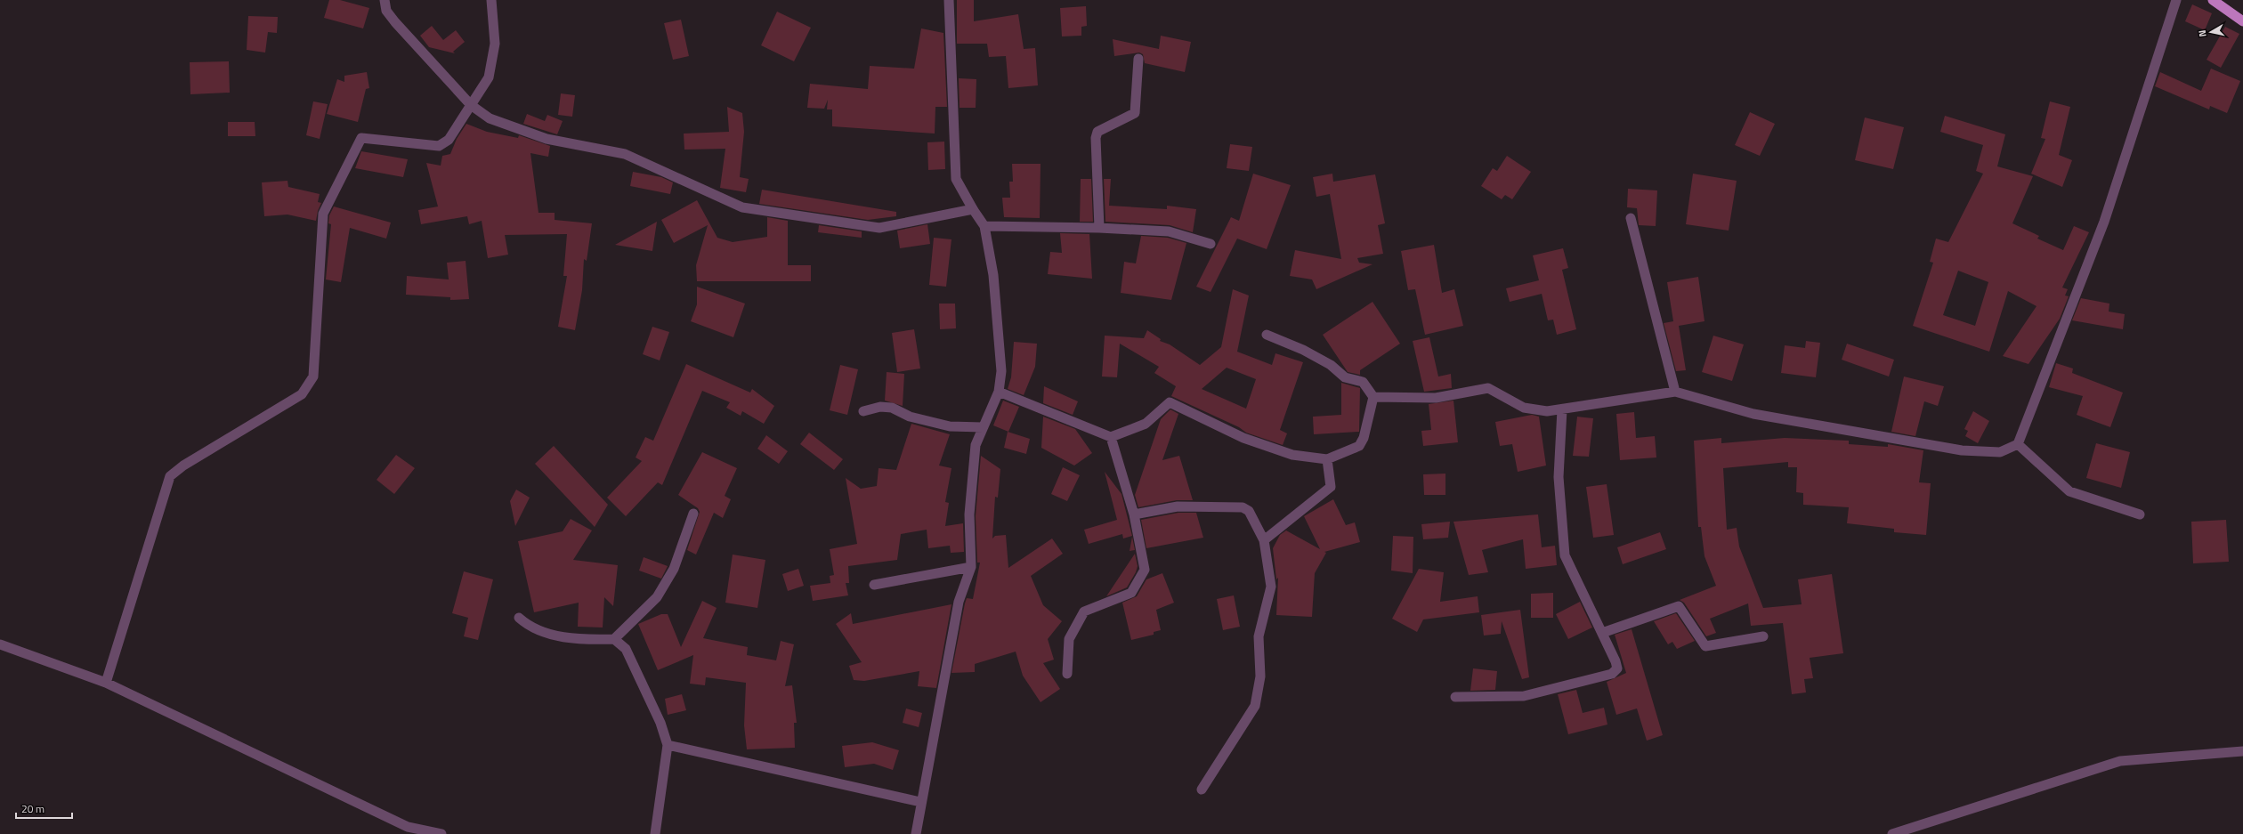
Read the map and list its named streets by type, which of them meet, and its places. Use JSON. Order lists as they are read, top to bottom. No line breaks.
{"scale_bar":"20 m","north":"left"}
